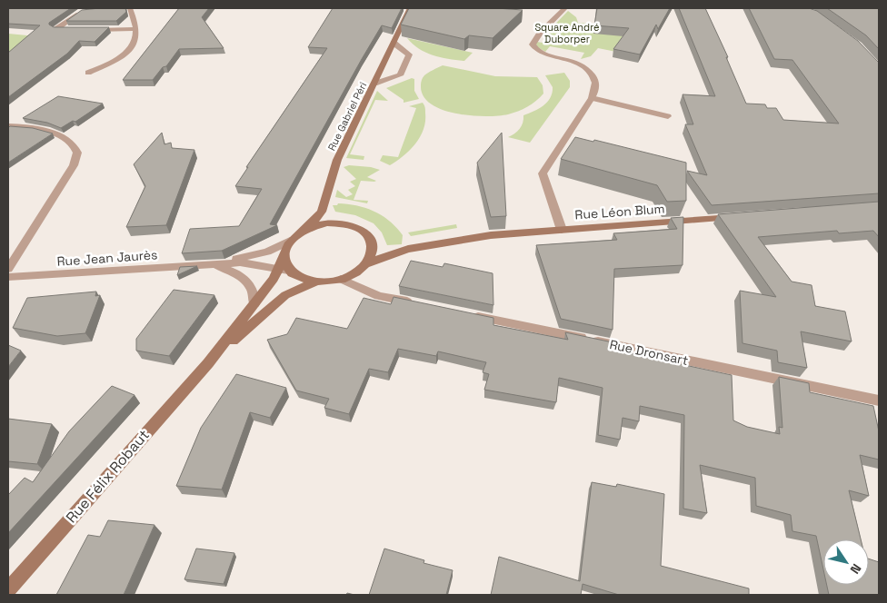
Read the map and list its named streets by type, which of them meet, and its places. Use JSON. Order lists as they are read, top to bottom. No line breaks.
{"streets":{"street":["Rue Gabriel Péri","Rue Léon Blum","Rue Jean Jaurès","Rue Dronsart","Rue Félix Robaut"]},"crossings":[["Rue Gabriel Péri","Rue Léon Blum"],["Rue Gabriel Péri","Rue Jean Jaurès"],["Rue Gabriel Péri","Rue Félix Robaut"],["Rue Léon Blum","Rue Jean Jaurès"],["Rue Léon Blum","Rue Félix Robaut"],["Rue Jean Jaurès","Rue Félix Robaut"]],"parks":["Square André Duborper"],"north":"bottom right"}
